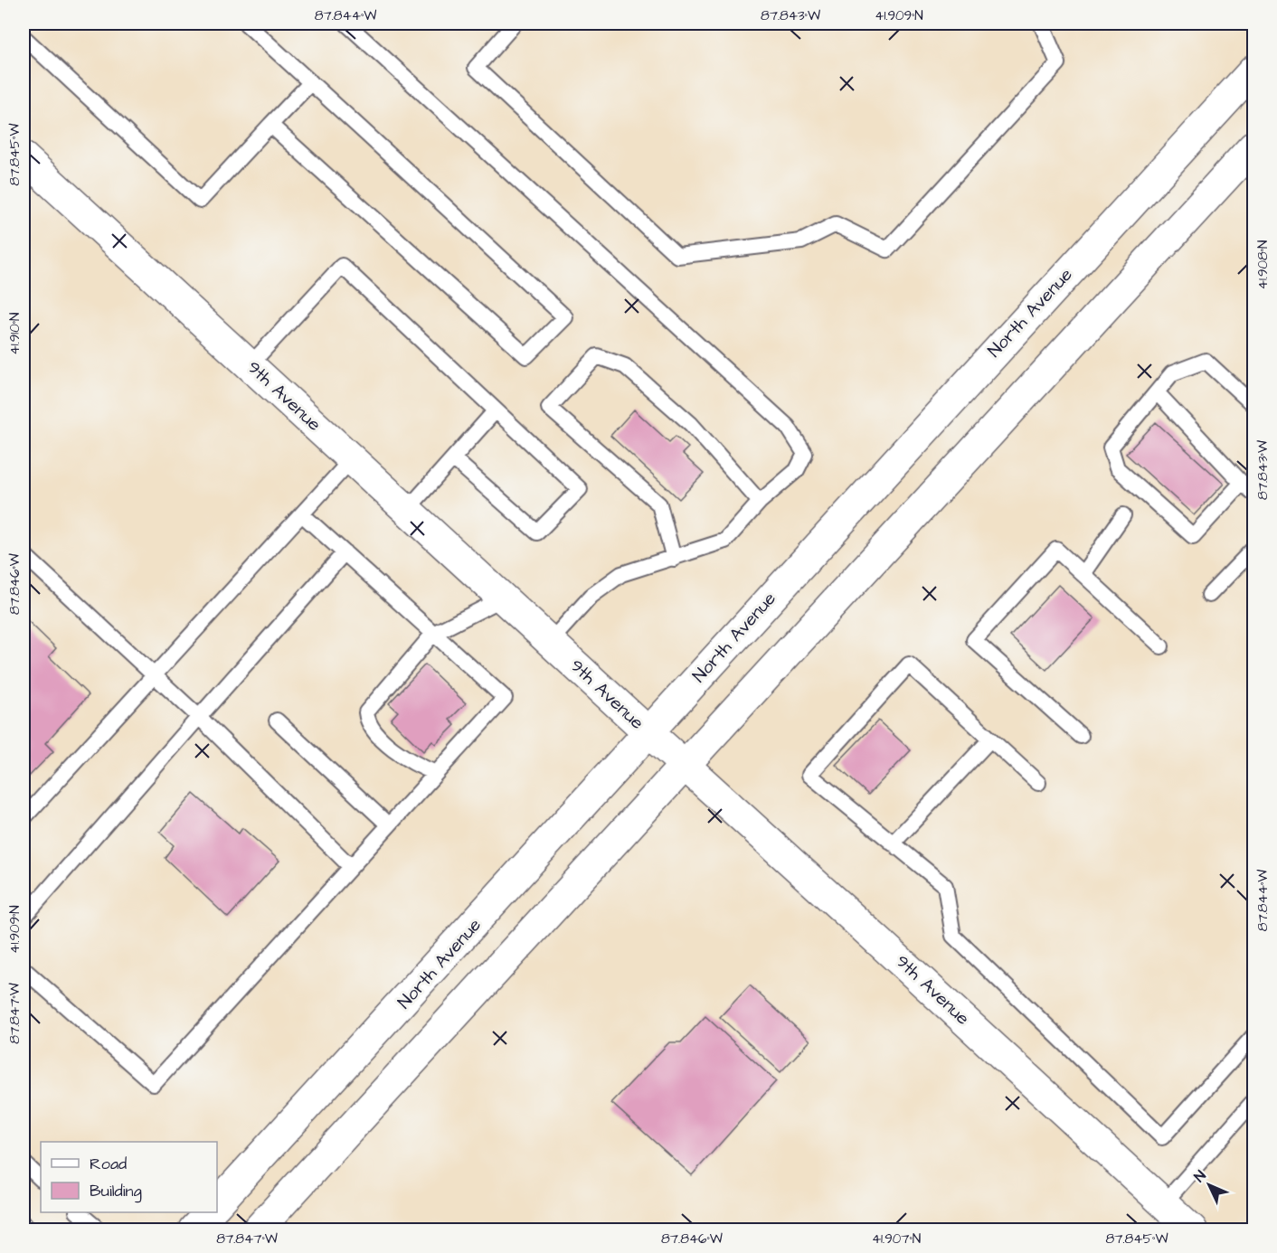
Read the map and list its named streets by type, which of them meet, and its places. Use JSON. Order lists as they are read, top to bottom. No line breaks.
{"streets":{"main road":["North Avenue","9th Avenue"]},"crossings":[["North Avenue","9th Avenue"]],"legend":["Road","Building"],"north":"top left","coordinates":["87.844°W","87.843°W","41.909°N","87.845°W","41.908°N","41.910°N","87.846°W","87.847°W","41.907°N"]}
